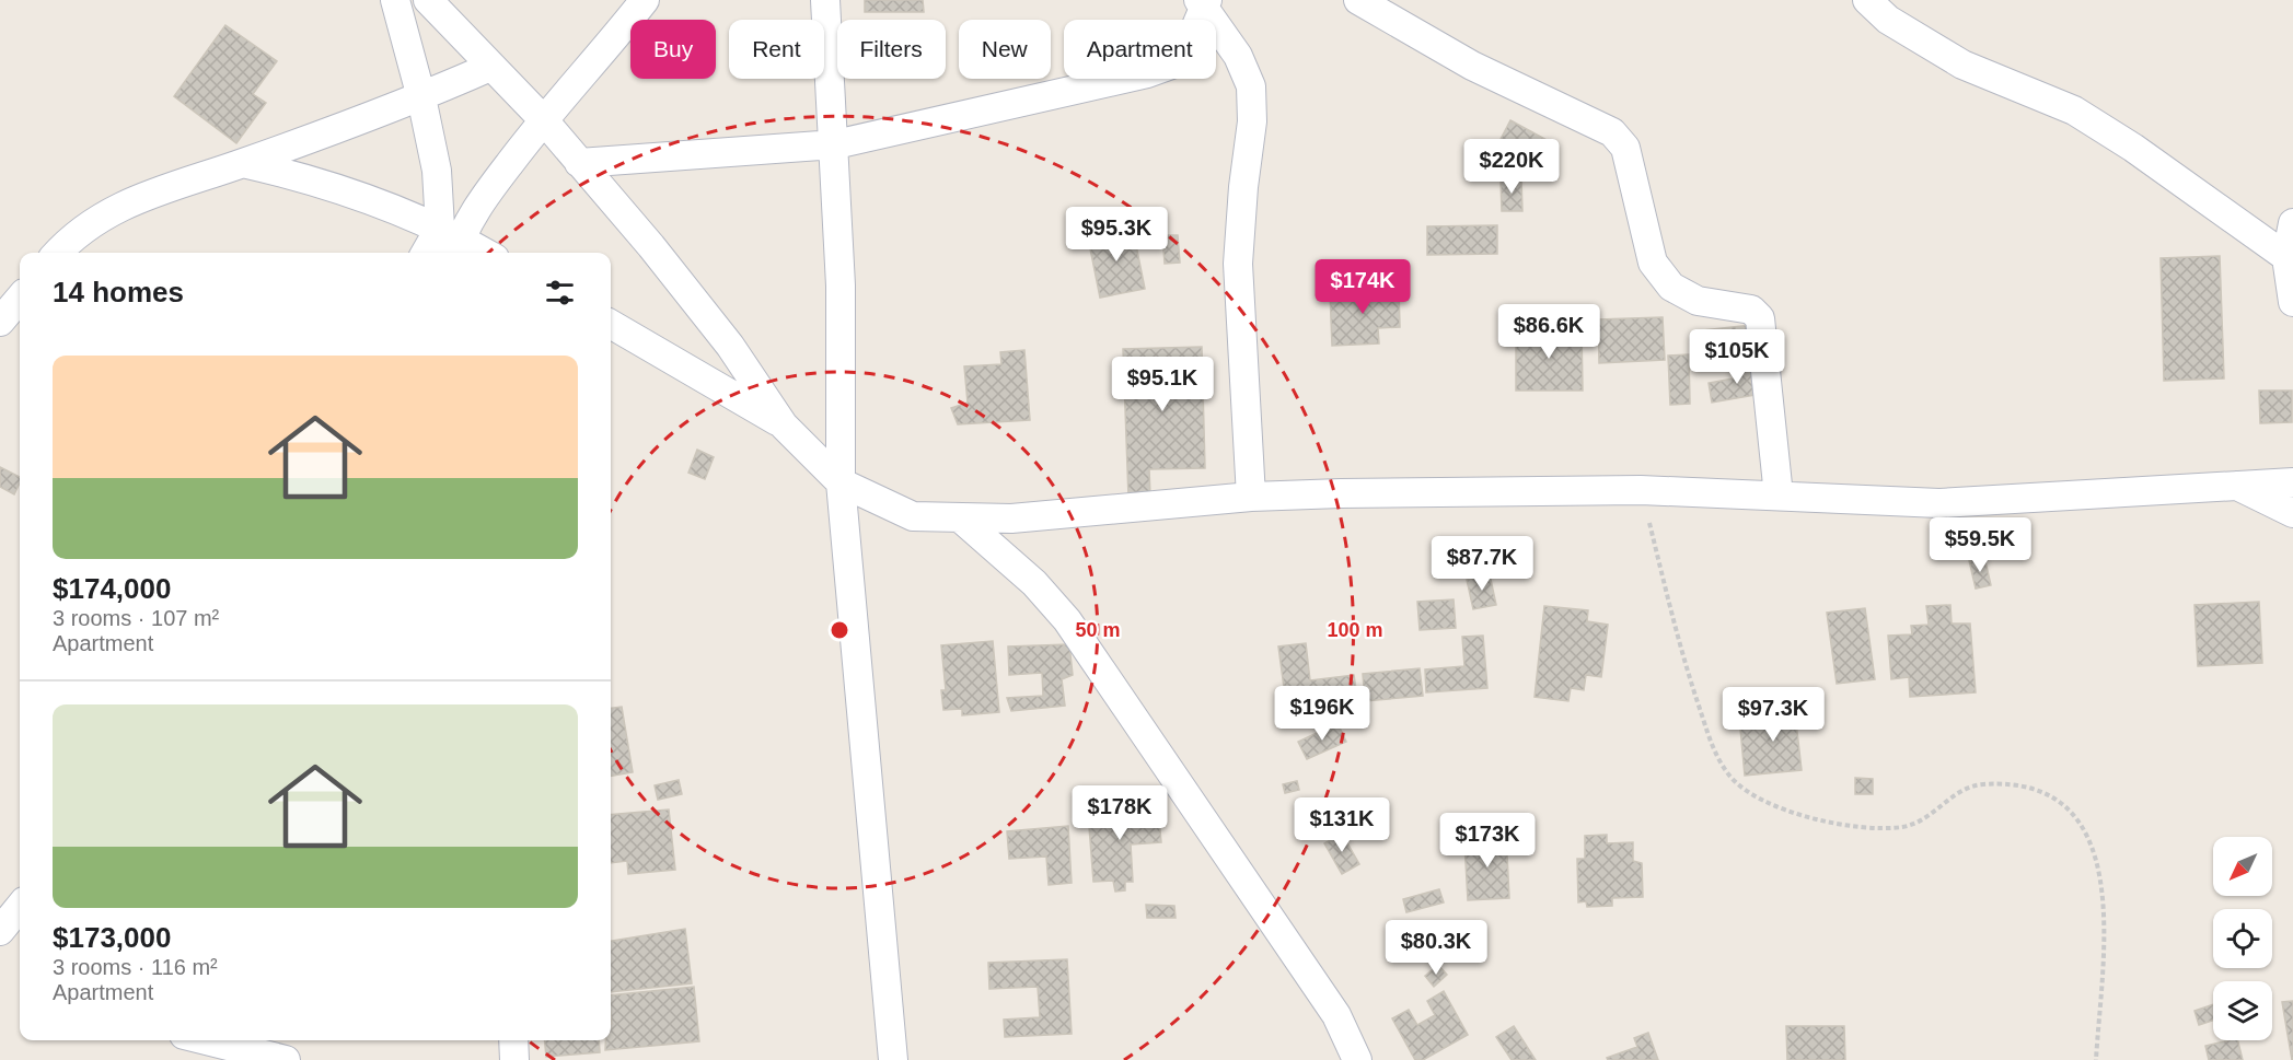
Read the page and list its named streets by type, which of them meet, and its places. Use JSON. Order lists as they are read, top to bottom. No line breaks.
{"north":"bottom left","page":{"chip":["Buy","Rent","Filters","New","Apartment"],"price":["$220K","$95.3K","$174K","$86.6K","$105K","$95.1K","$59.5K","$87.7K","$196K","$97.3K","$178K","$131K","$173K","$80.3K"],"heading":"14 homes","list":[{"name":"$174,000","note":"3 rooms · 107 m² · Apartment"},{"name":"$173,000","note":"3 rooms · 116 m² · Apartment"}]},"rings":["50 m","100 m"]}
